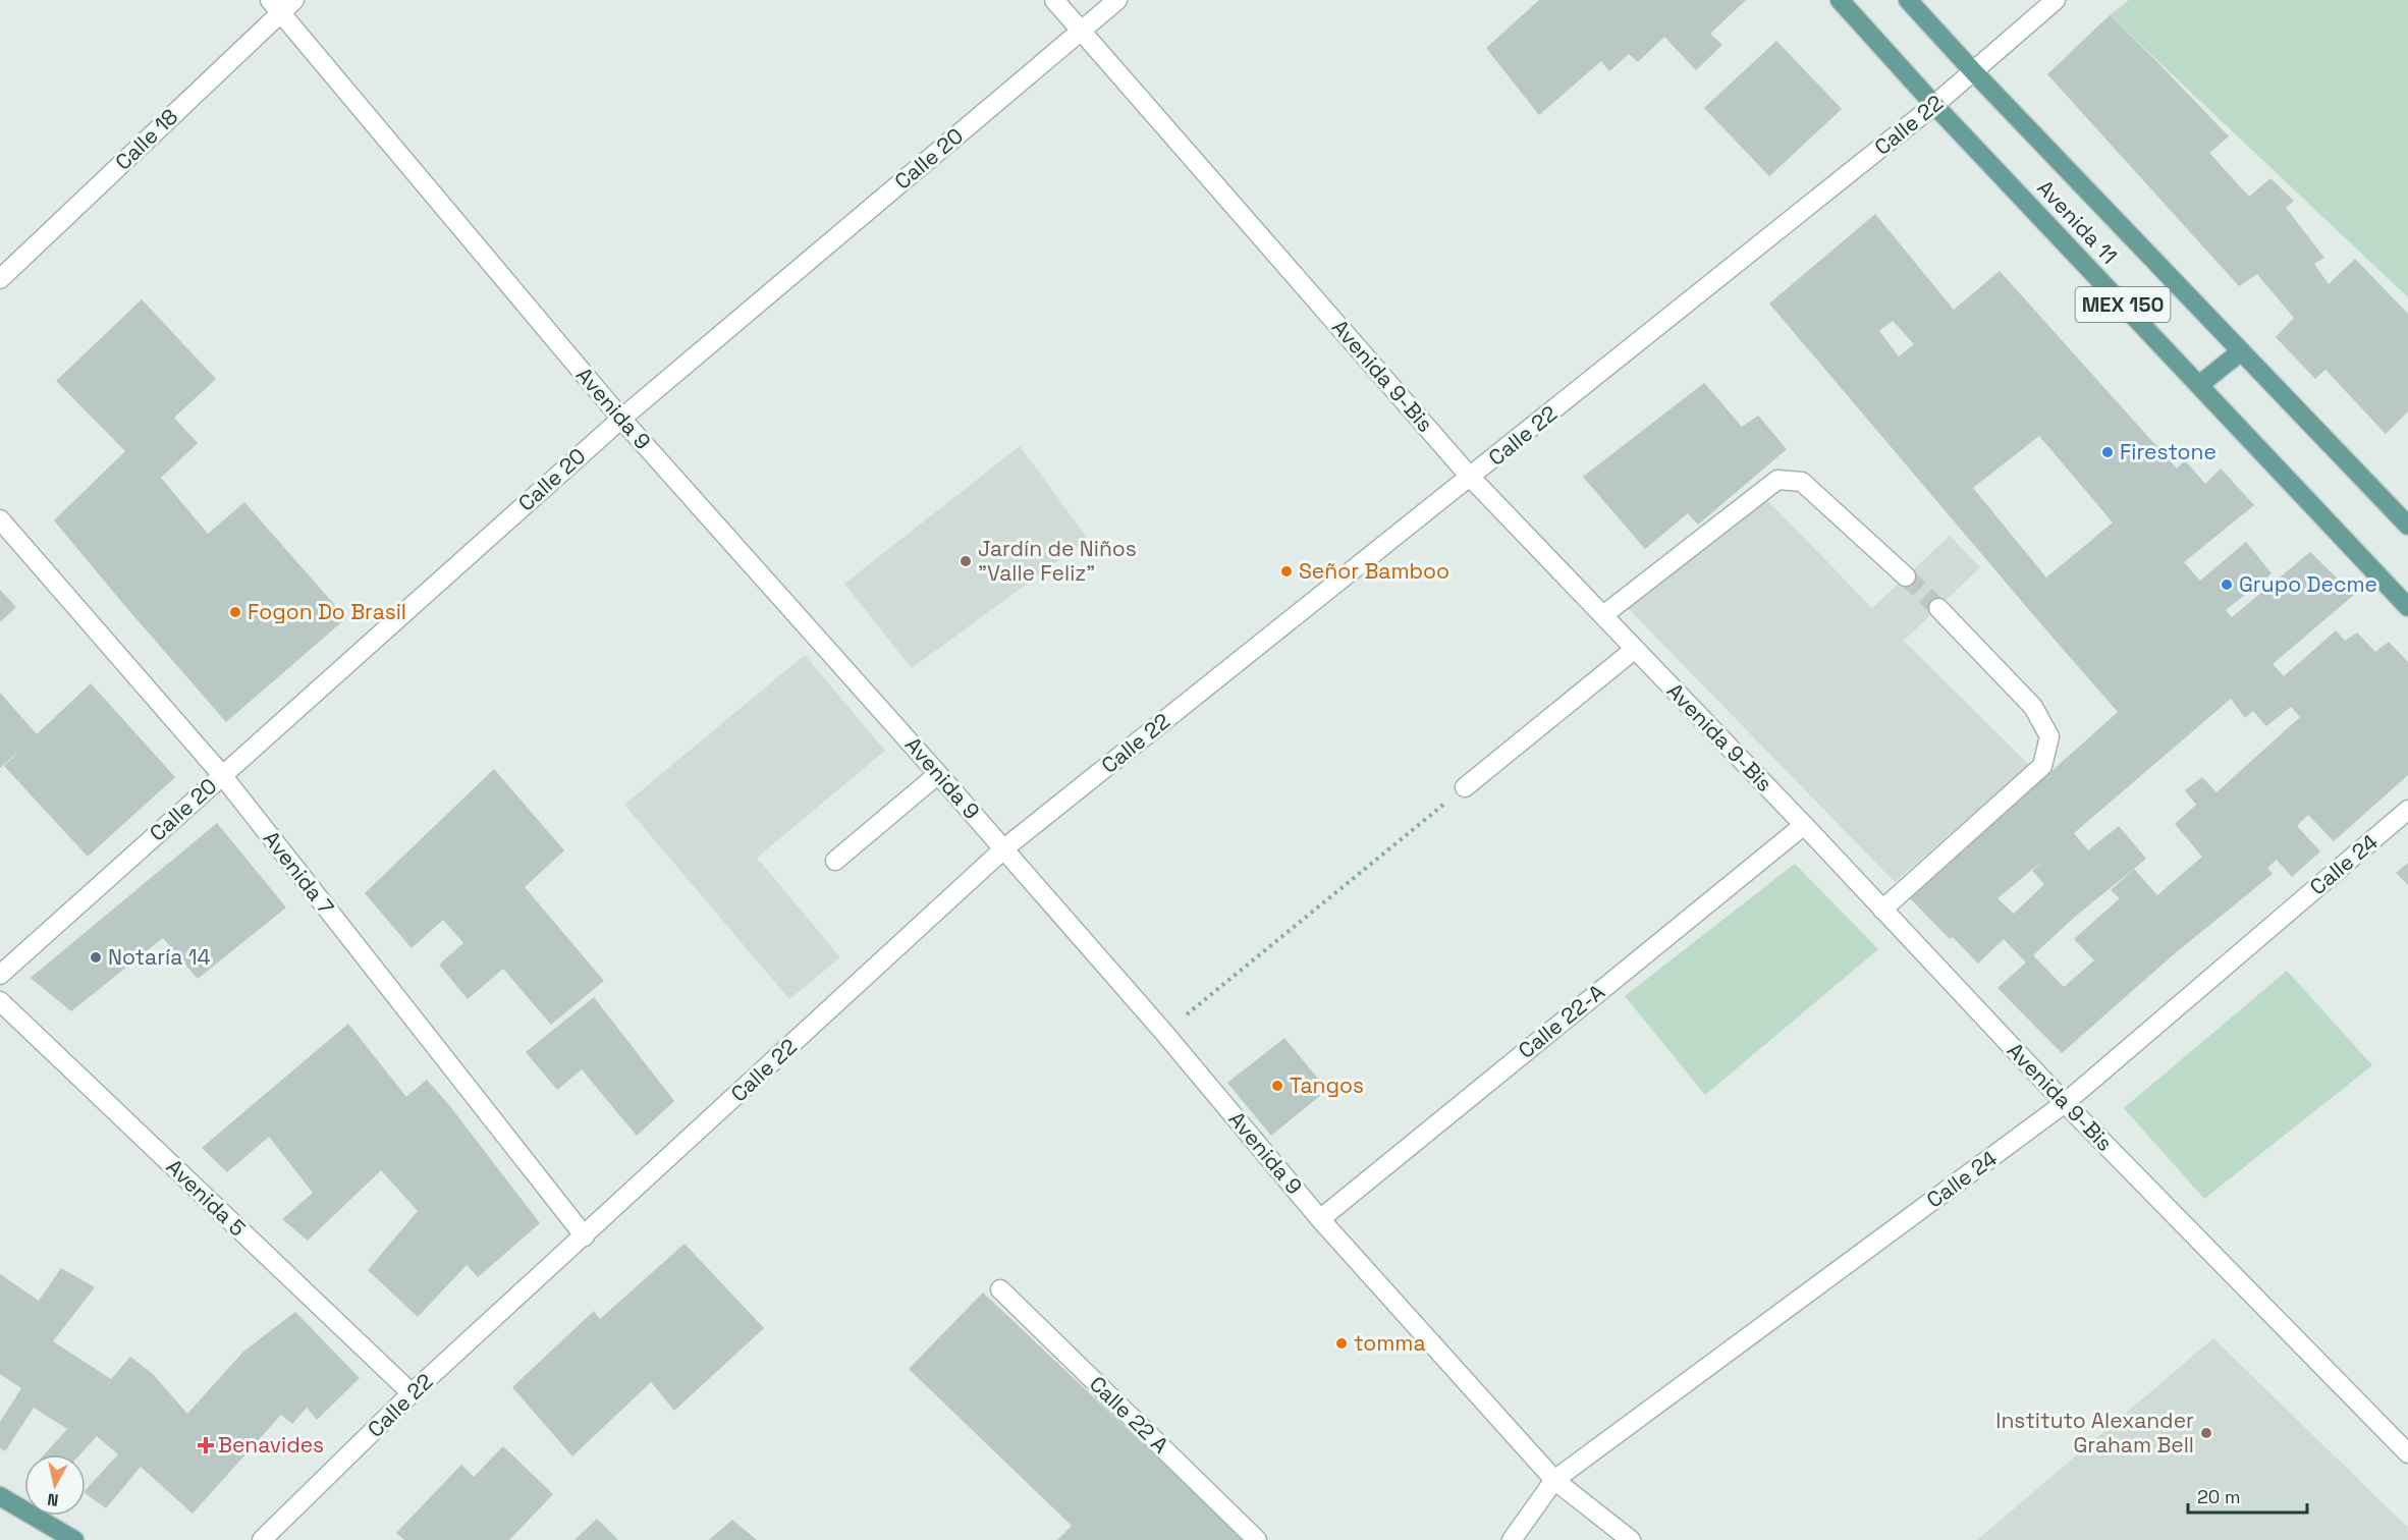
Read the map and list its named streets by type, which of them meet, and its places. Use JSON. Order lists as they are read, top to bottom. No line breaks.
{"streets":{"main road":["Avenida 11","MEX 150"],"street":["Calle 22","Calle 18","Calle 20","Avenida 9-Bis","Avenida 9","Calle 24","Avenida 7","Calle 22-A","Avenida 5","Calle 22 A"]},"crossings":[["Calle 22","Avenida 11"],["Calle 22","Avenida 9-Bis"],["Calle 22","Avenida 9"],["Calle 22","Avenida 7"],["Calle 22","Avenida 5"],["Calle 18","Avenida 9"],["Calle 20","Avenida 9-Bis"],["Calle 20","Avenida 9"],["Calle 20","Avenida 7"],["Avenida 9-Bis","Calle 24"],["Avenida 9-Bis","Calle 22-A"],["Avenida 9","Calle 24"],["Avenida 9","Calle 22-A"]],"places":{"other":["Firestone","Jardín de Niños \"Valle Feliz\"","Señor Bamboo","Grupo Decme","Fogon Do Brasil","Notaría 14","Tangos","tomma","Instituto Alexander Graham Bell"],"health":["Benavides"]},"scale_bar":"20 m","north":"bottom"}
